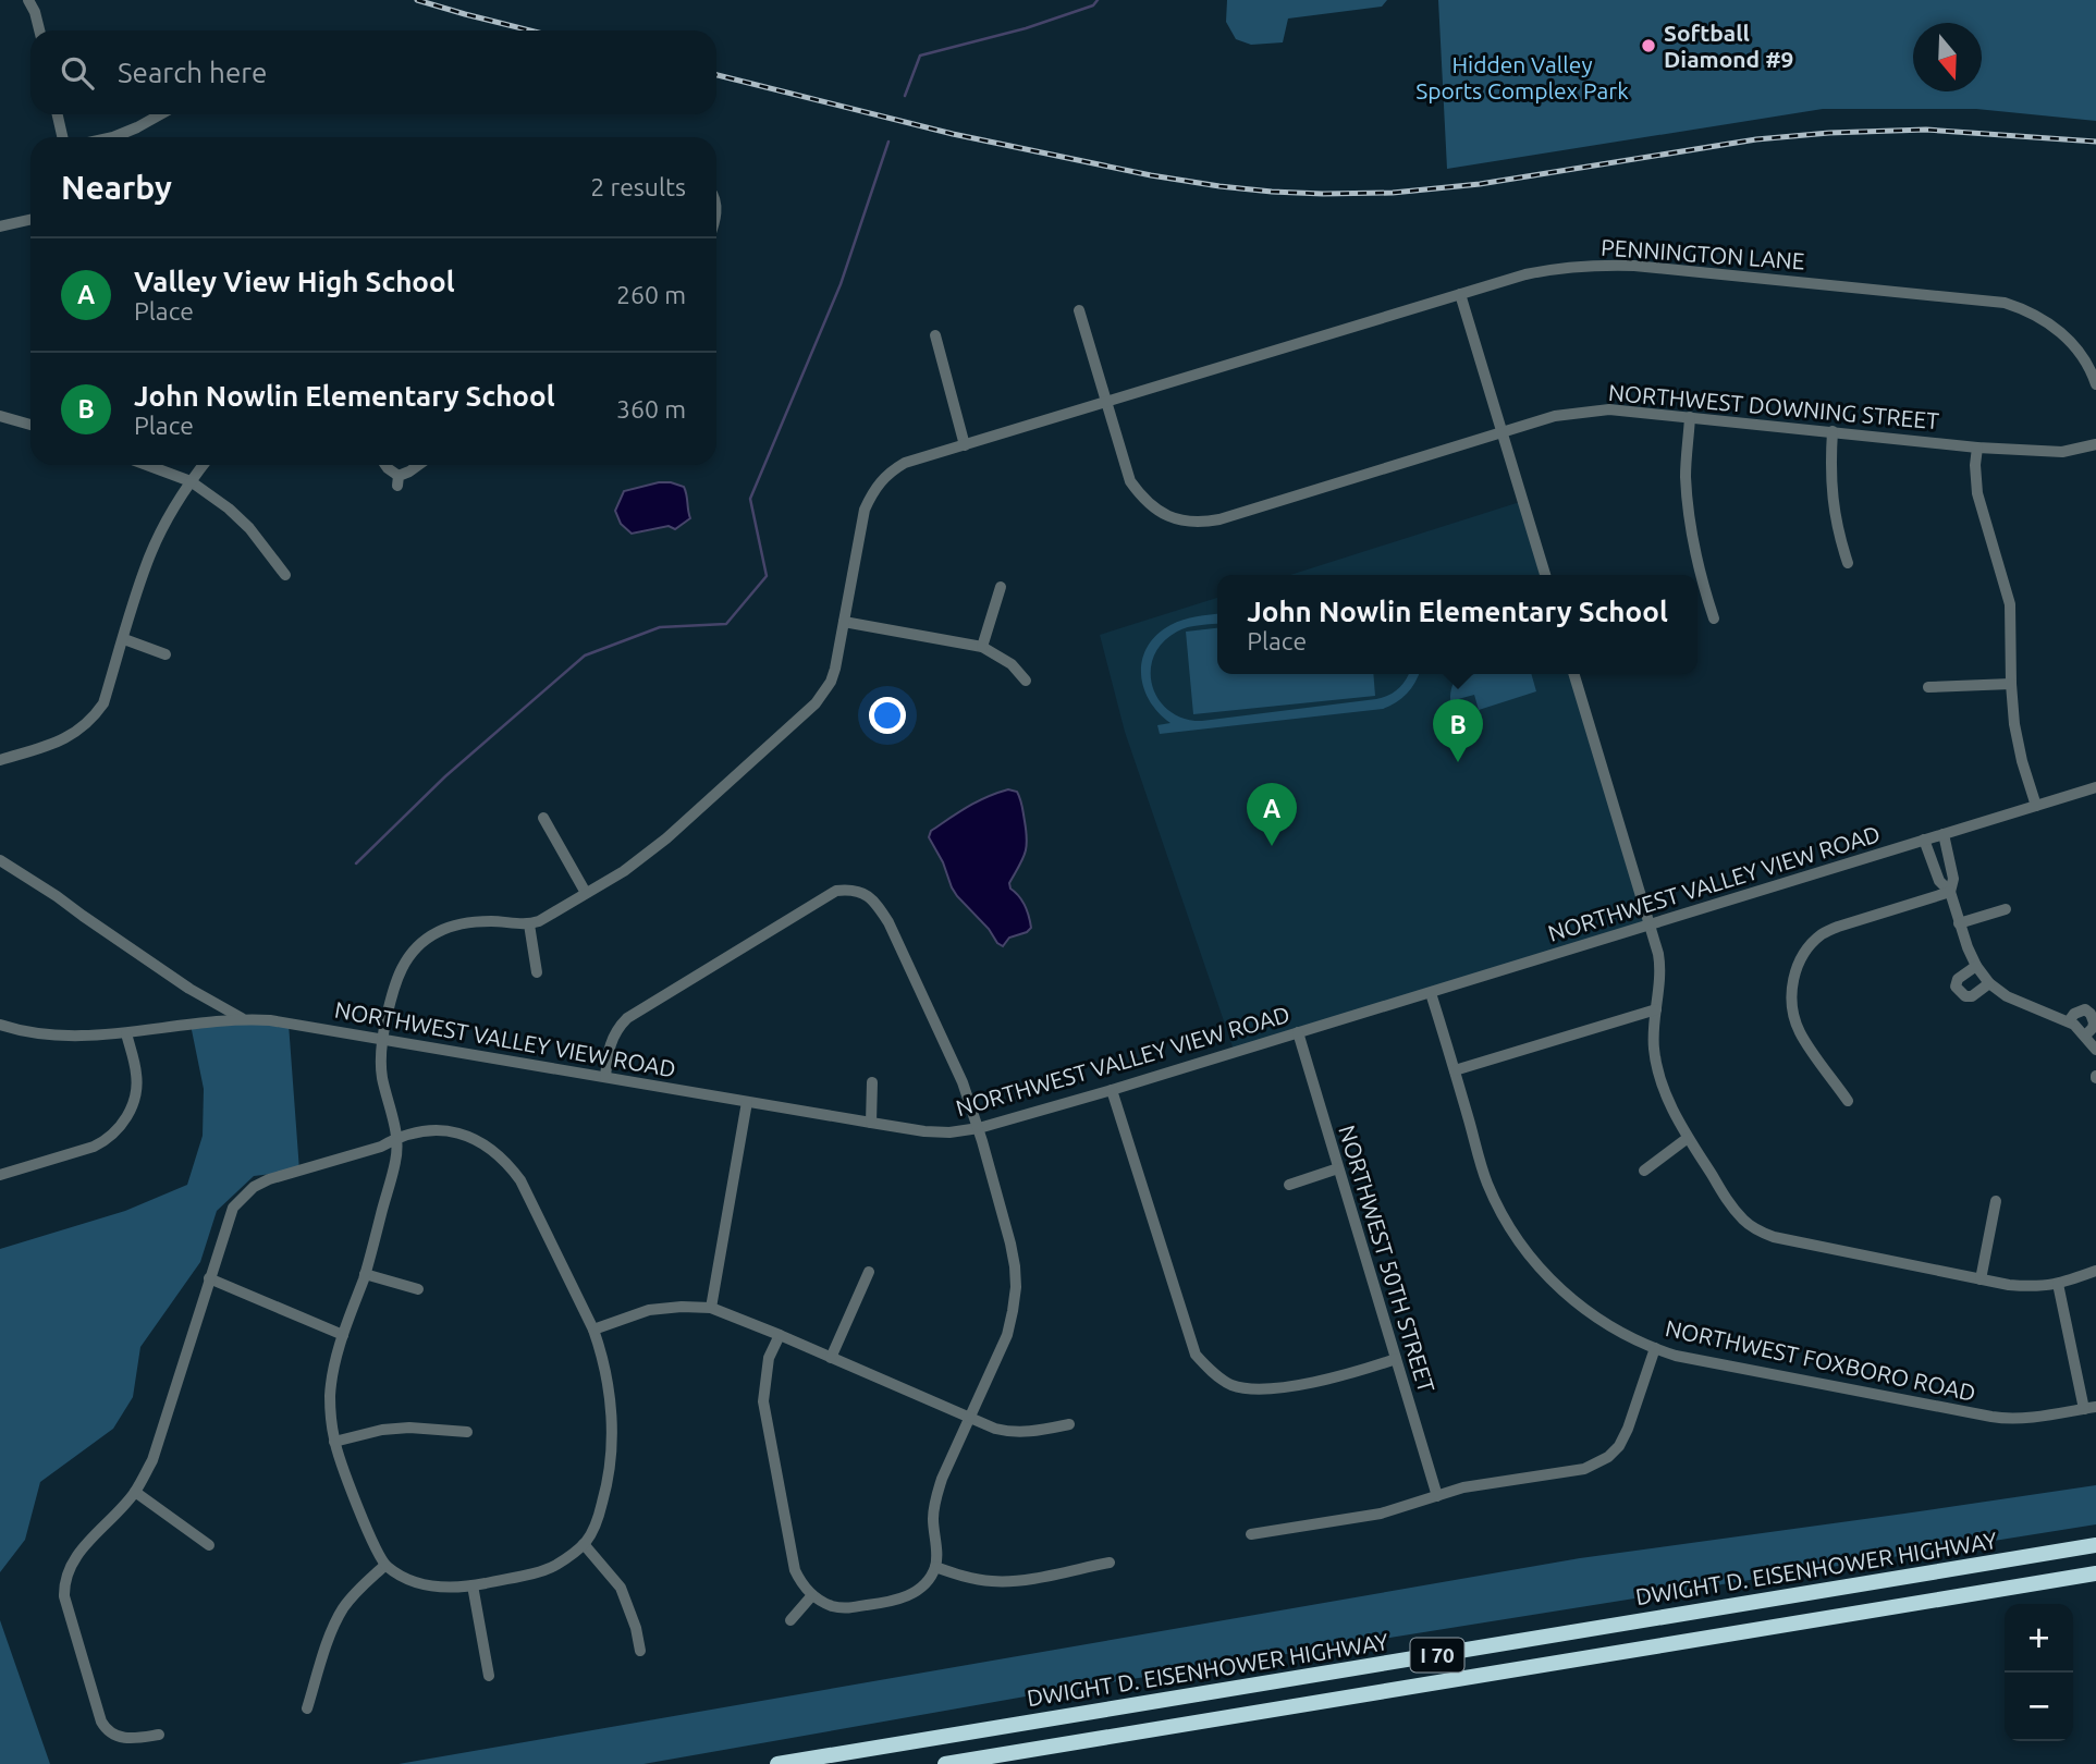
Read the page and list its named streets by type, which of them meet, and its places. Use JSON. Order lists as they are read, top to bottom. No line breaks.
{"streets":{"highway":["DWIGHT D. EISENHOWER HIGHWAY","I 70"],"street":["PENNINGTON LANE","NORTHWEST DOWNING STREET","NORTHWEST VALLEY VIEW ROAD","NORTHWEST 50TH STREET","NORTHWEST FOXBORO ROAD"]},"crossings":[["PENNINGTON LANE","NORTHWEST DOWNING STREET"],["NORTHWEST VALLEY VIEW ROAD","NORTHWEST 50TH STREET"],["NORTHWEST VALLEY VIEW ROAD","NORTHWEST FOXBORO ROAD"]],"parks":["Hidden Valley Sports Complex Park"],"places":["Softball Diamond #9"],"north":"bottom","page":{"search":"Search here","heading":["Nearby","2 results"],"list":[{"mark":"A","name":"Valley View High School","note":"Place","value":"260 m"},{"mark":"B","name":"John Nowlin Elementary School","note":"Place","value":"360 m"}],"popup":["John Nowlin Elementary School","Place"],"pins":["B","A"],"map_buttons":["+","−"]}}
